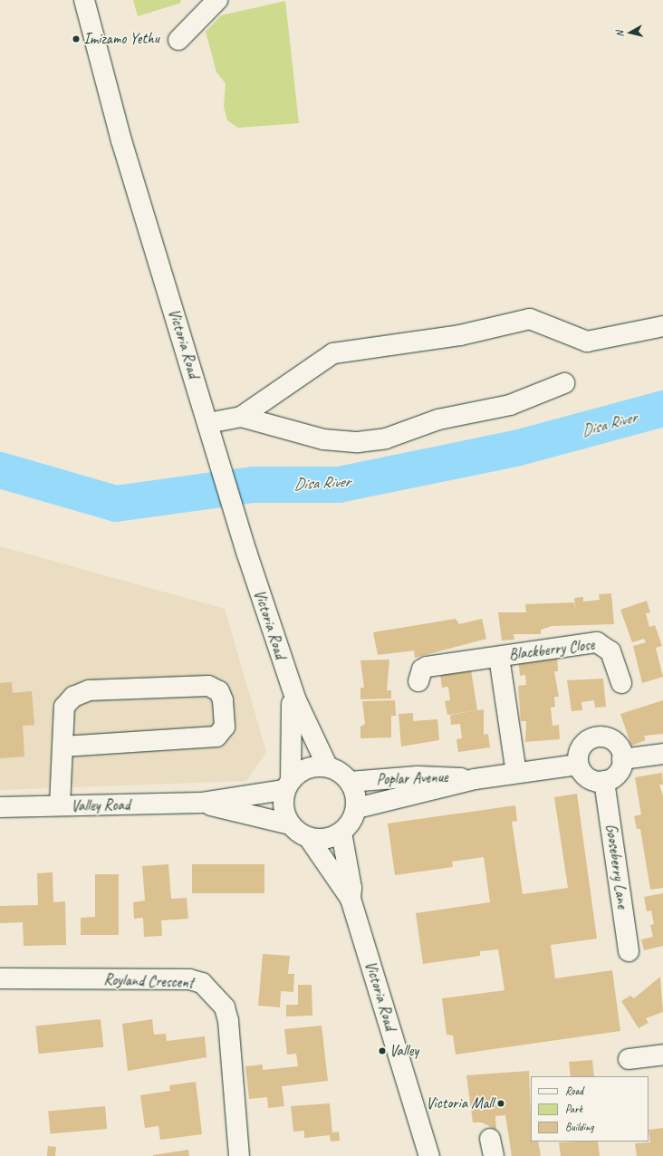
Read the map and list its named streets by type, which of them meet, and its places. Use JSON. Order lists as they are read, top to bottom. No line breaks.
{"streets":{"street":["Victoria Road","Blackberry Close","Poplar Avenue","Valley Road","Gooseberry Lane","Royland Crescent"]},"crossings":[["Victoria Road","Poplar Avenue"],["Victoria Road","Valley Road"],["Poplar Avenue","Valley Road"],["Poplar Avenue","Gooseberry Lane"]],"water":["Disa River"],"places":["Imizamo Yethu","Valley","Victoria Mall"],"legend":["Road","Park","Building"],"north":"left"}
